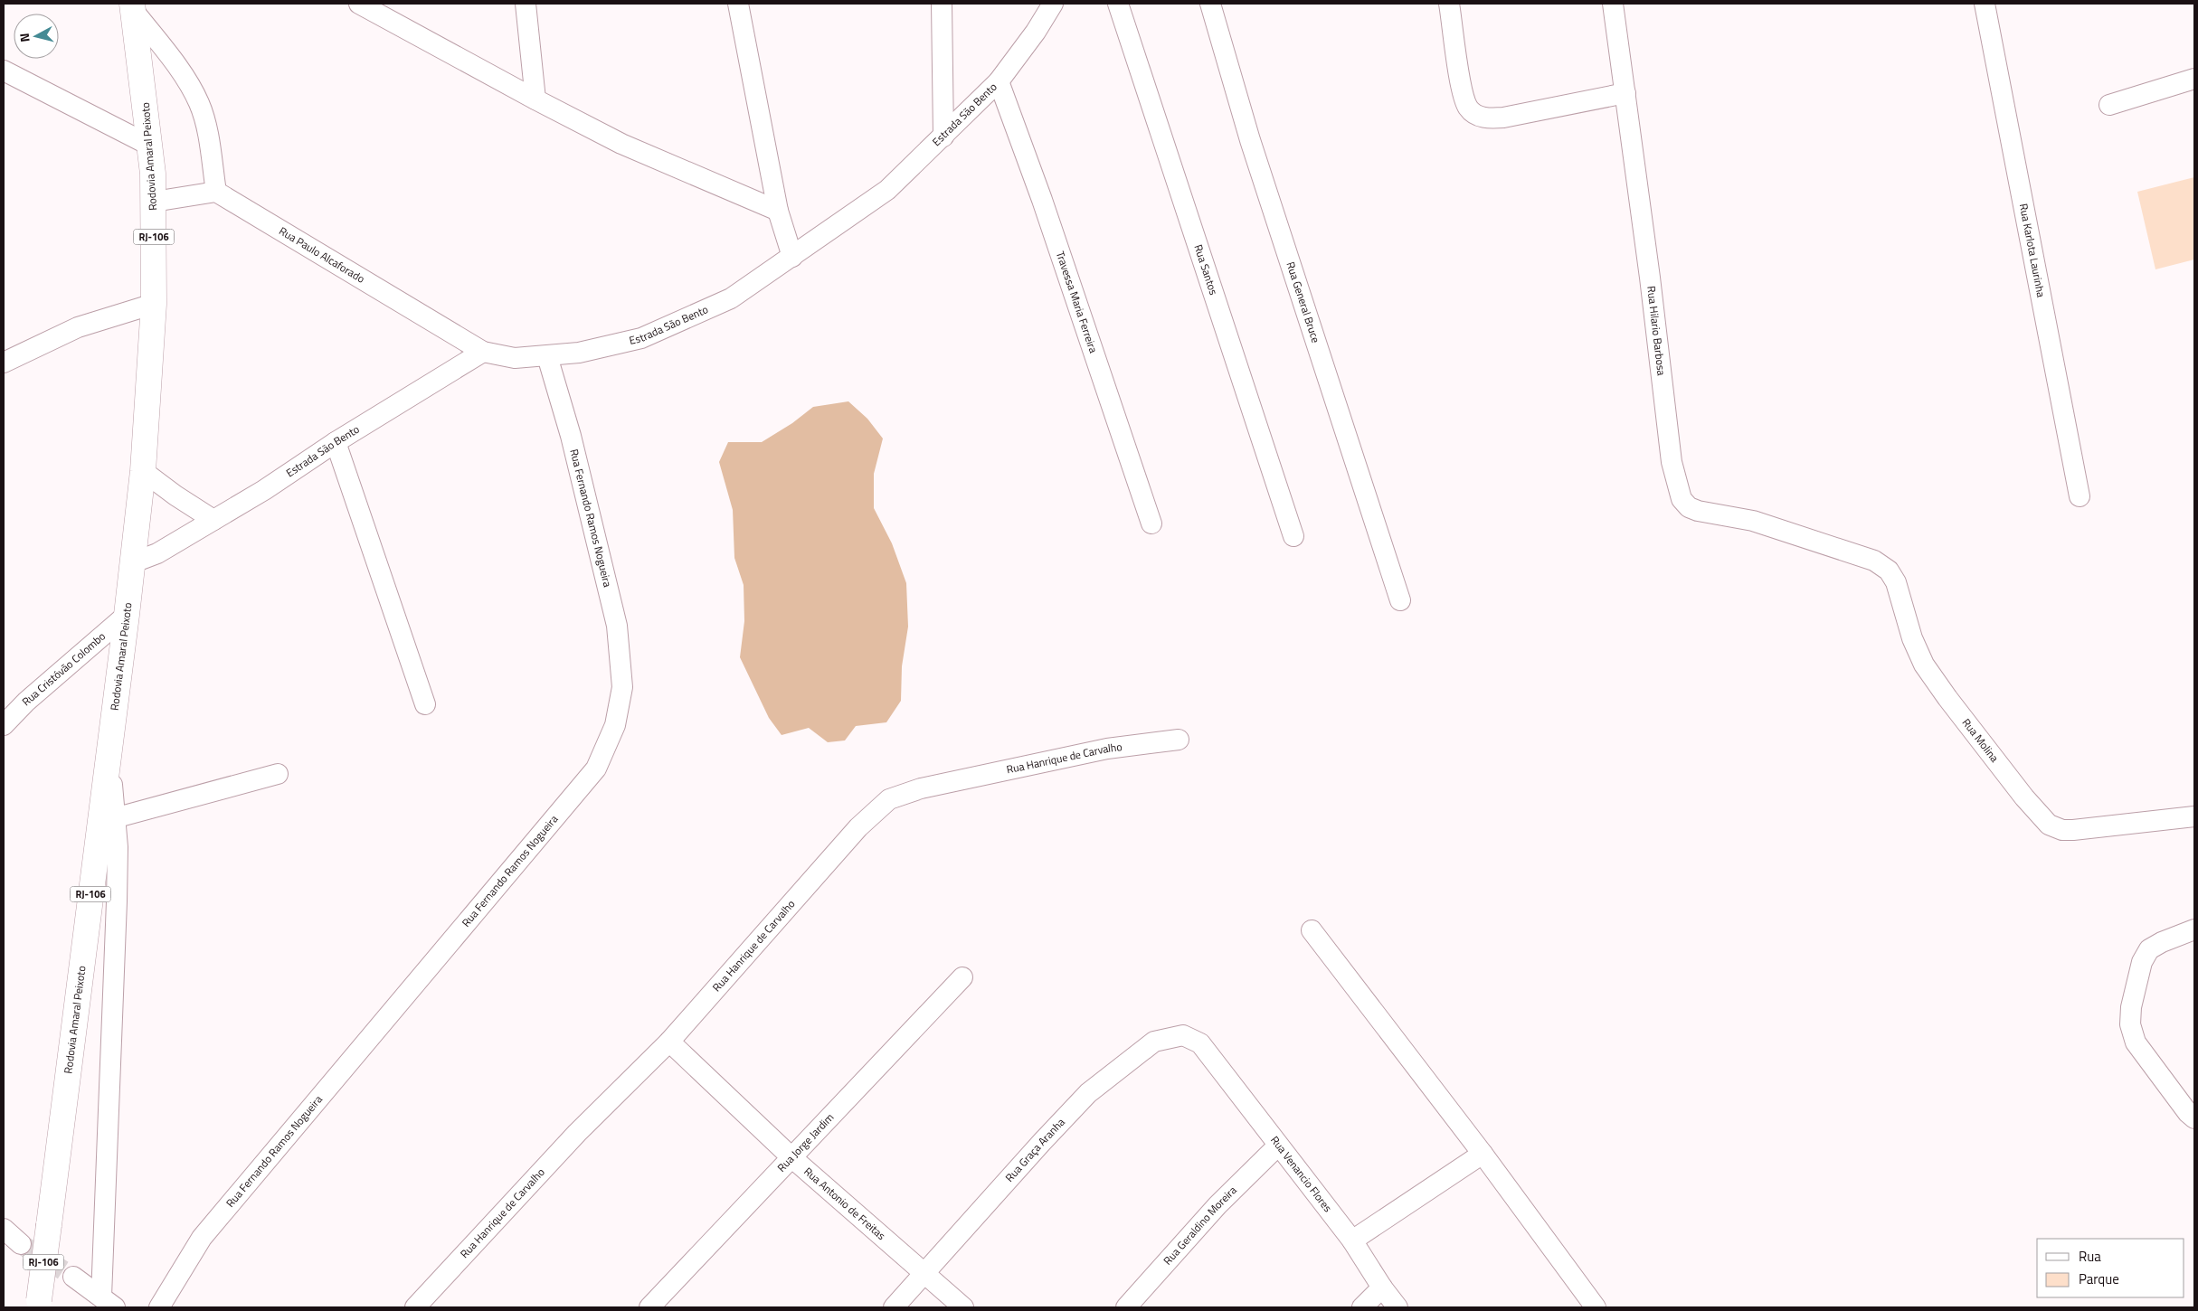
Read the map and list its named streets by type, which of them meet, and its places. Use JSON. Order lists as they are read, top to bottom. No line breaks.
{"streets":{"highway":["Rodovia Amaral Peixoto","RJ-106"],"street":["Estrada São Bento","Rua Karlota Laurinha","Rua Paulo Alcaforado","Rua Santos","Travessa Maria Ferreira","Rua General Bruce","Rua Hilario Barbosa","Rua Fernando Ramos Nogueira","Rua Cristóvão Colombo","Rua Molina","Rua Hanrique de Carvalho","Rua Jorge Jardim","Rua Graça Aranha","Rua Venancio Flores","Rua Antonio de Freitas","Rua Geraldino Moreira"]},"crossings":[["Estrada São Bento","Rodovia Amaral Peixoto"],["Estrada São Bento","Rua Paulo Alcaforado"],["Estrada São Bento","Travessa Maria Ferreira"],["Estrada São Bento","Rua Fernando Ramos Nogueira"],["Rodovia Amaral Peixoto","Rua Cristóvão Colombo"],["Rua Hilario Barbosa","Rua Molina"],["Rua Hanrique de Carvalho","Rua Antonio de Freitas"],["Rua Jorge Jardim","Rua Antonio de Freitas"],["Rua Graça Aranha","Rua Venancio Flores"],["Rua Graça Aranha","Rua Antonio de Freitas"],["Rua Venancio Flores","Rua Geraldino Moreira"]],"legend":["Rua","Parque"],"north":"left"}
